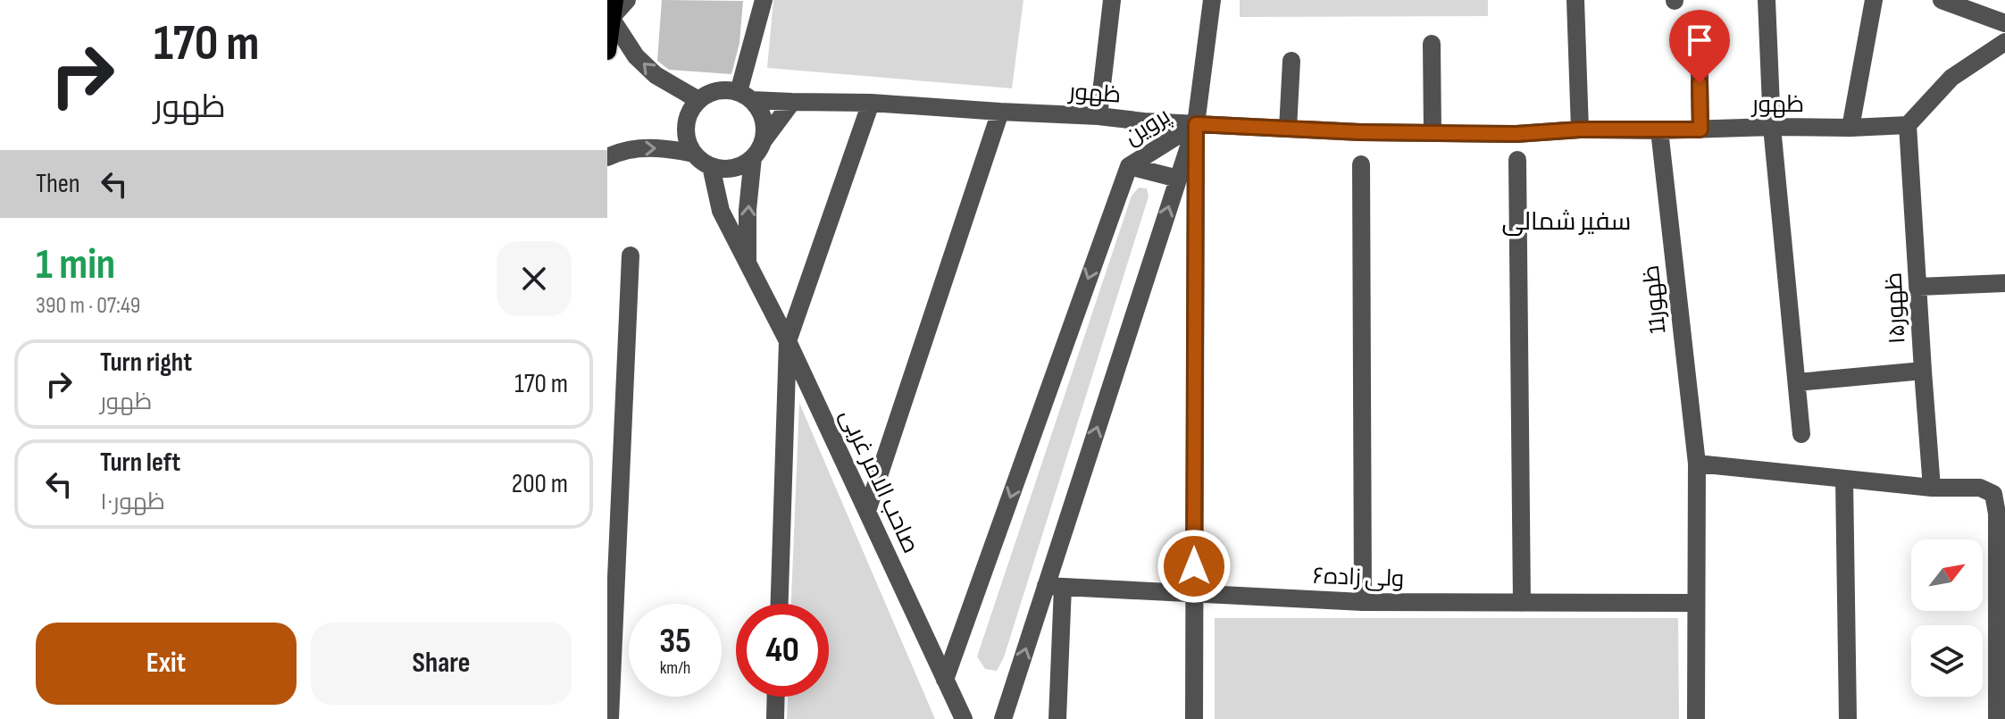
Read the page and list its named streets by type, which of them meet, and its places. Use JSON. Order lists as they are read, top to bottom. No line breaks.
{"streets":{"street":["ظهور","پروین","11ظهور","ظهور۱۵","صاحب الامر غربی","ولی زاده۶"]},"crossings":[["ظهور","پروین"],["ظهور","11ظهور"],["ظهور","ظهور۱۵"],["ظهور","صاحب الامر غربی"],["پروین","صاحب الامر غربی"],["پروین","ولی زاده۶"],["11ظهور","ولی زاده۶"]],"districts":["سفیر شمالی"],"north":"top right","page":{"turn":["170 m","ظهور"],"then":"Then","heading":["1 min","390 m · 07:49"],"list":[{"name":"Turn right","note":"ظهور","value":"170 m"},{"name":"Turn left","note":"ظهور۱۰","value":"200 m"}],"speed":"35 km/h","limit":"40","buttons":["Exit","Share"]}}
